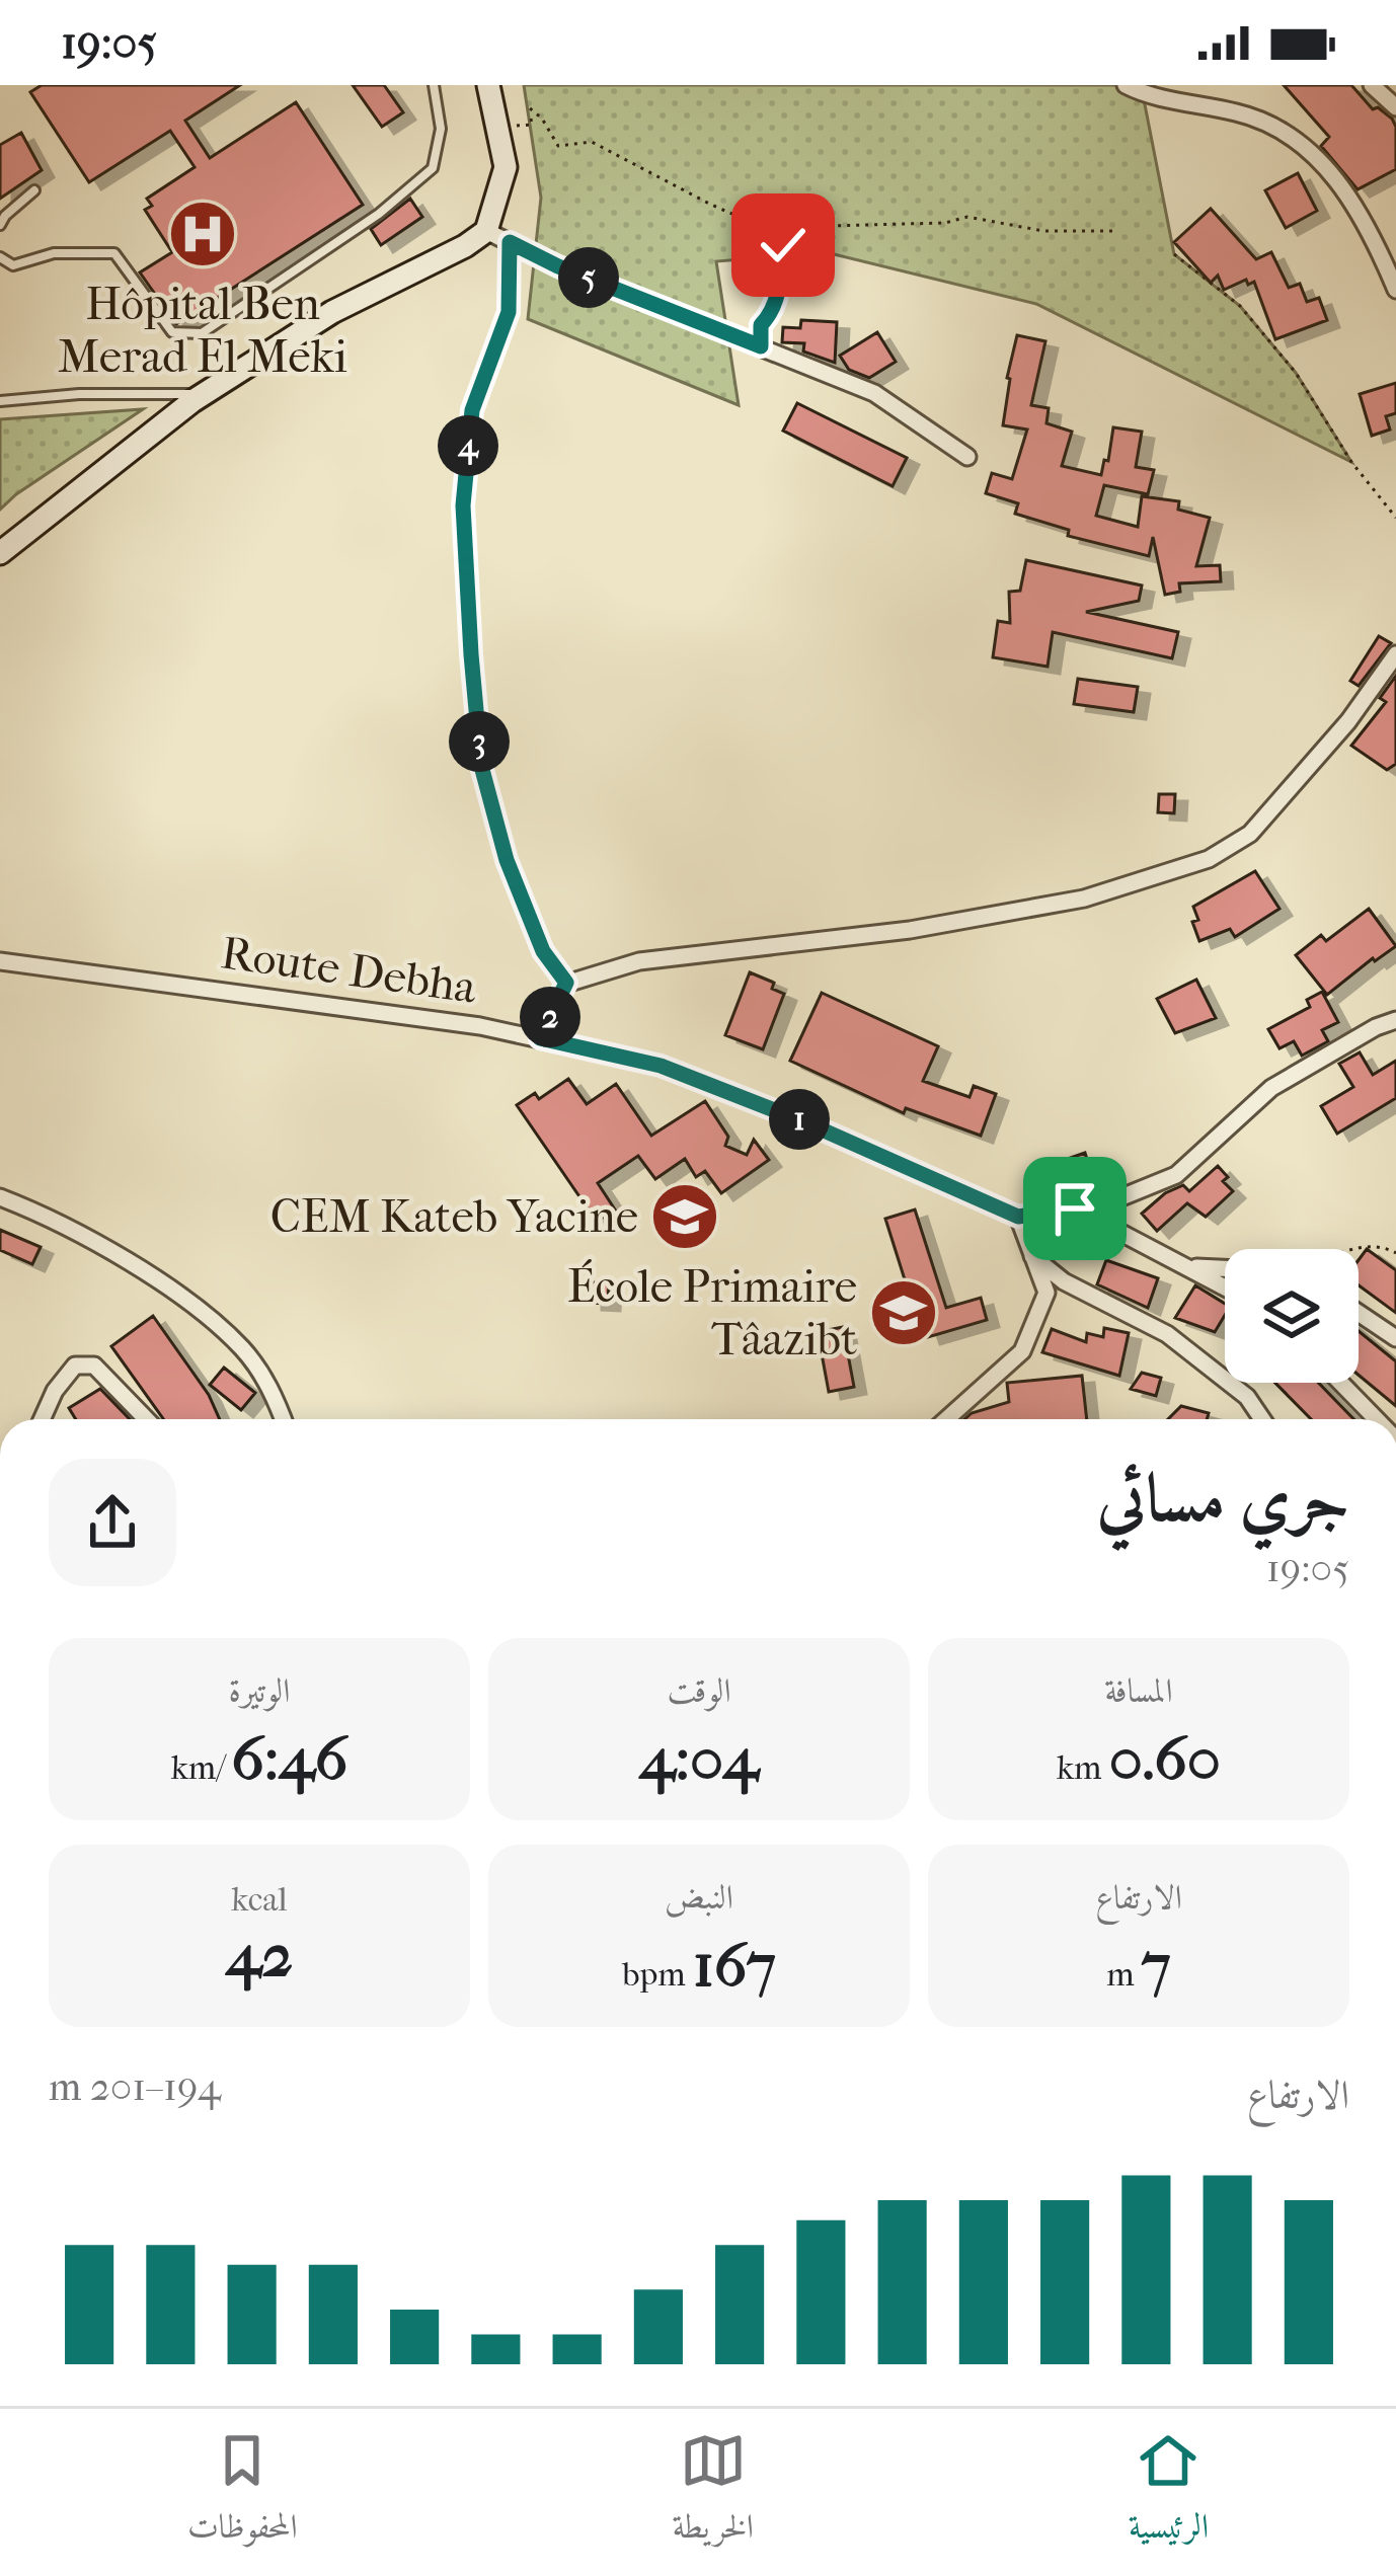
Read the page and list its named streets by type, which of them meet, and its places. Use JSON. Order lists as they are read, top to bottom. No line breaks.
{"streets":{"street":["Route Debha"]},"places":{"hospital":["Hôpital Ben Merad El Meki"],"school or university":["CEM Kateb Yacine","École Primaire Tâazibt"]},"page":{"status":"19:05","pins":["5","4","3","2","1"],"heading":["جري مسائي","19:05"],"stats":[["المسافة","0.60 km"],["الوقت","4:04"],["الوتيرة","6:46 /km"],["الارتفاع","7 m"],["النبض","167 bpm"],["kcal","42"]],"chart":["الارتفاع","194–201 m"],"tabs":["الرئيسية","الخريطة","المحفوظات"]}}
